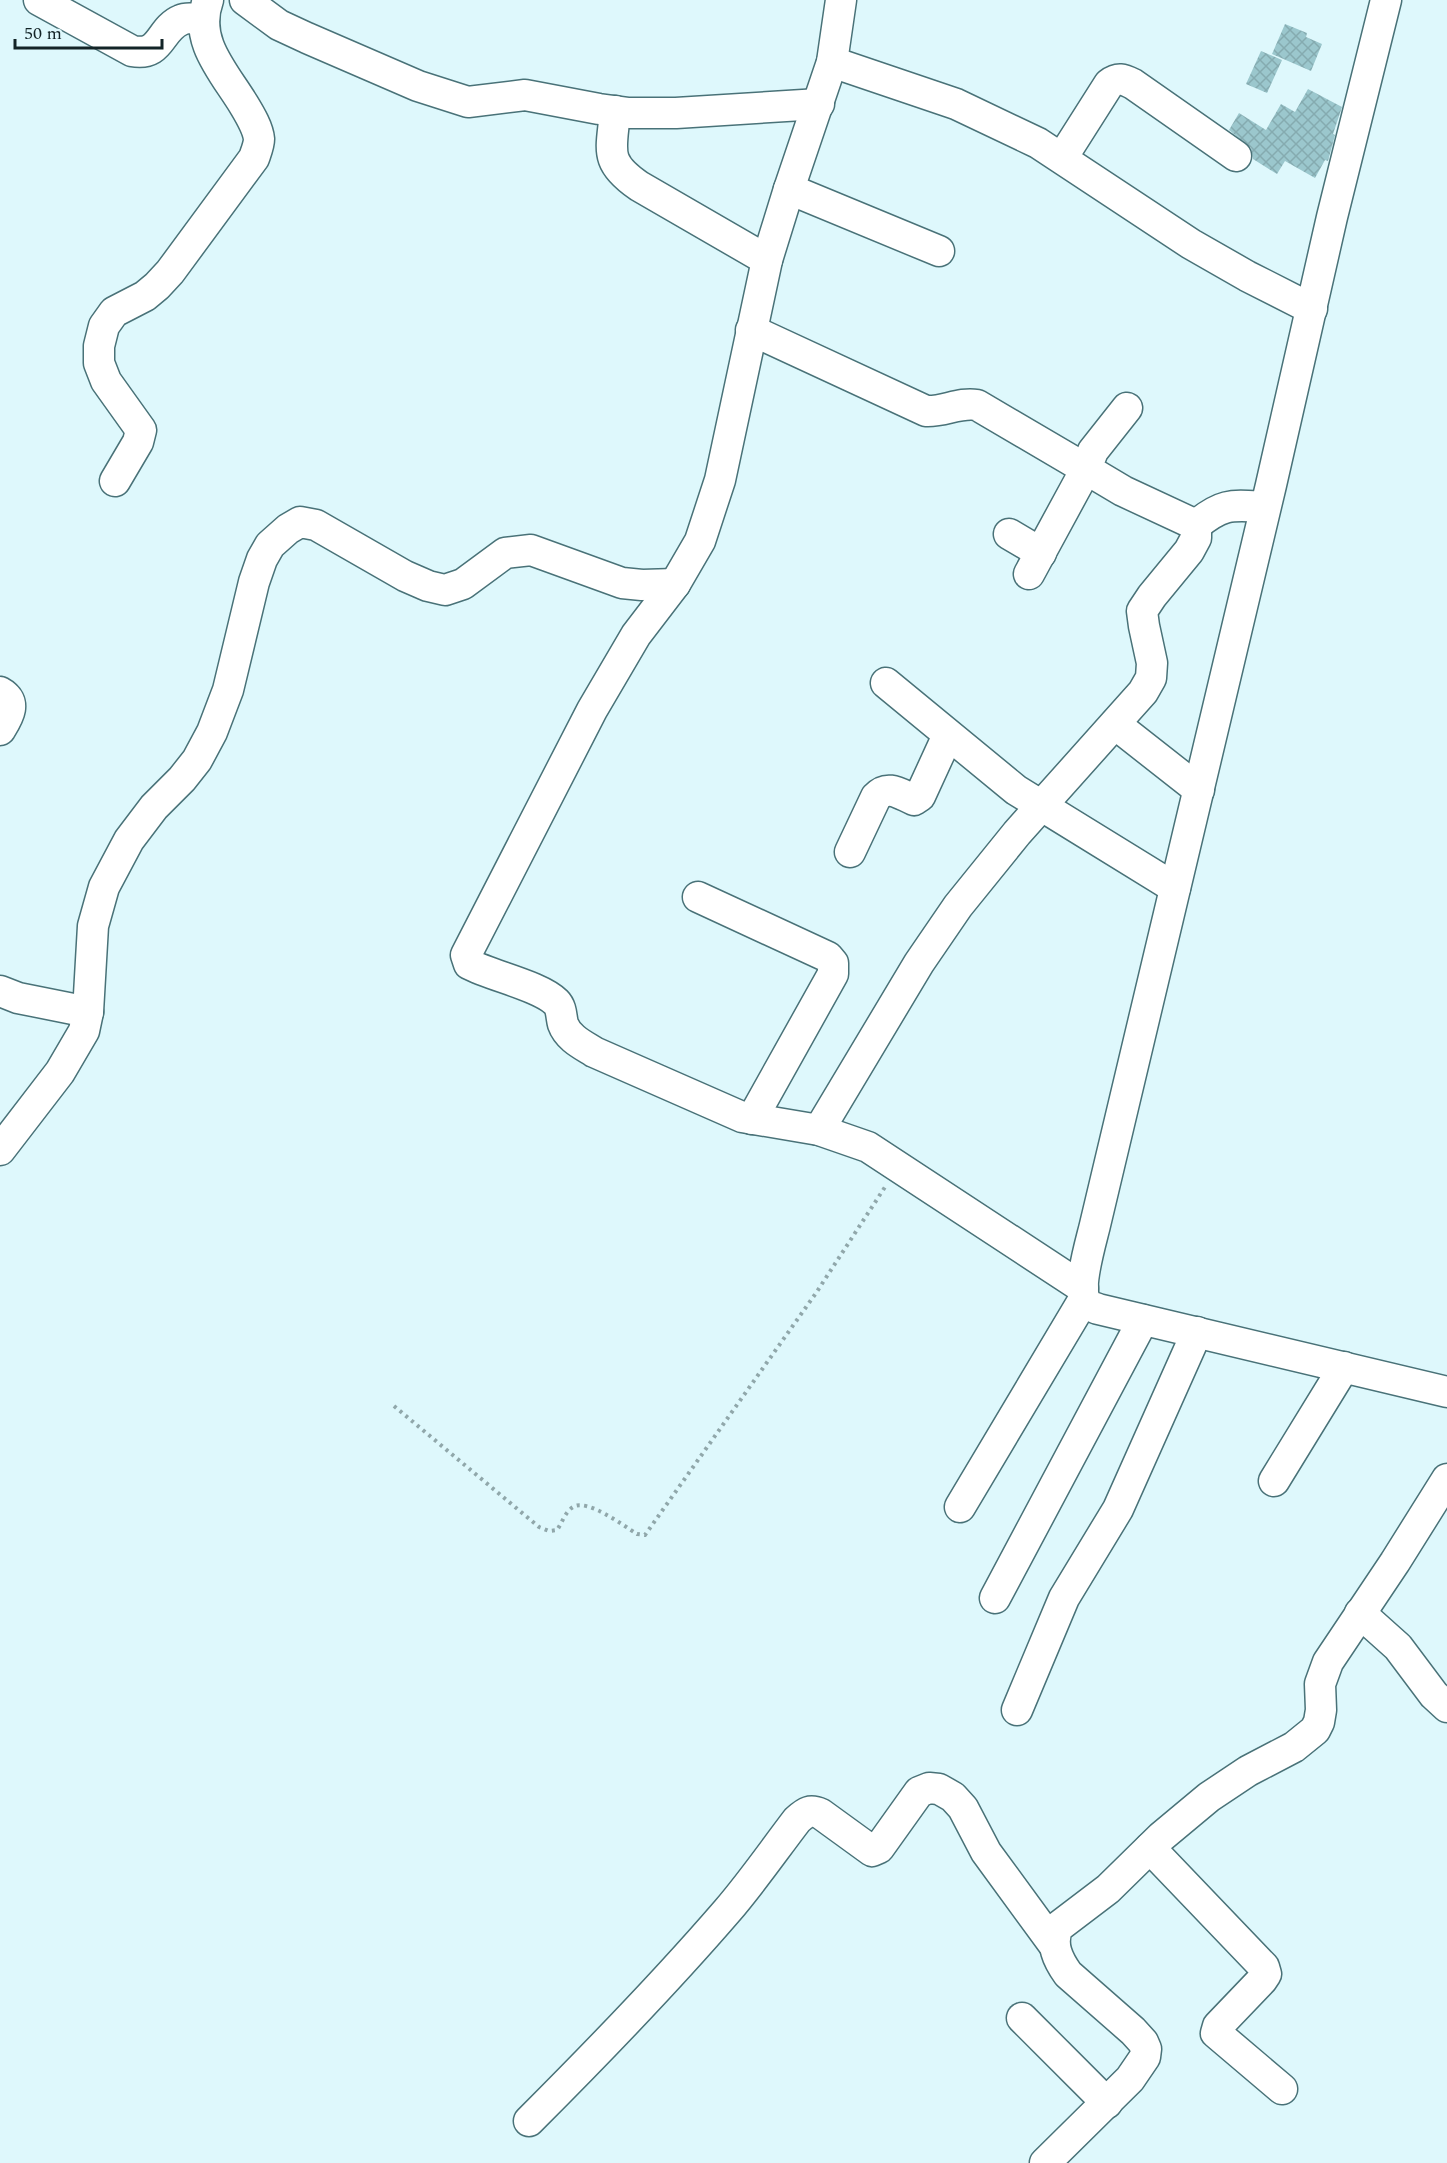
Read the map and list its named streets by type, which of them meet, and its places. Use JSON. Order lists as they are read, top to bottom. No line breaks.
{"scale_bar":"50 m"}
